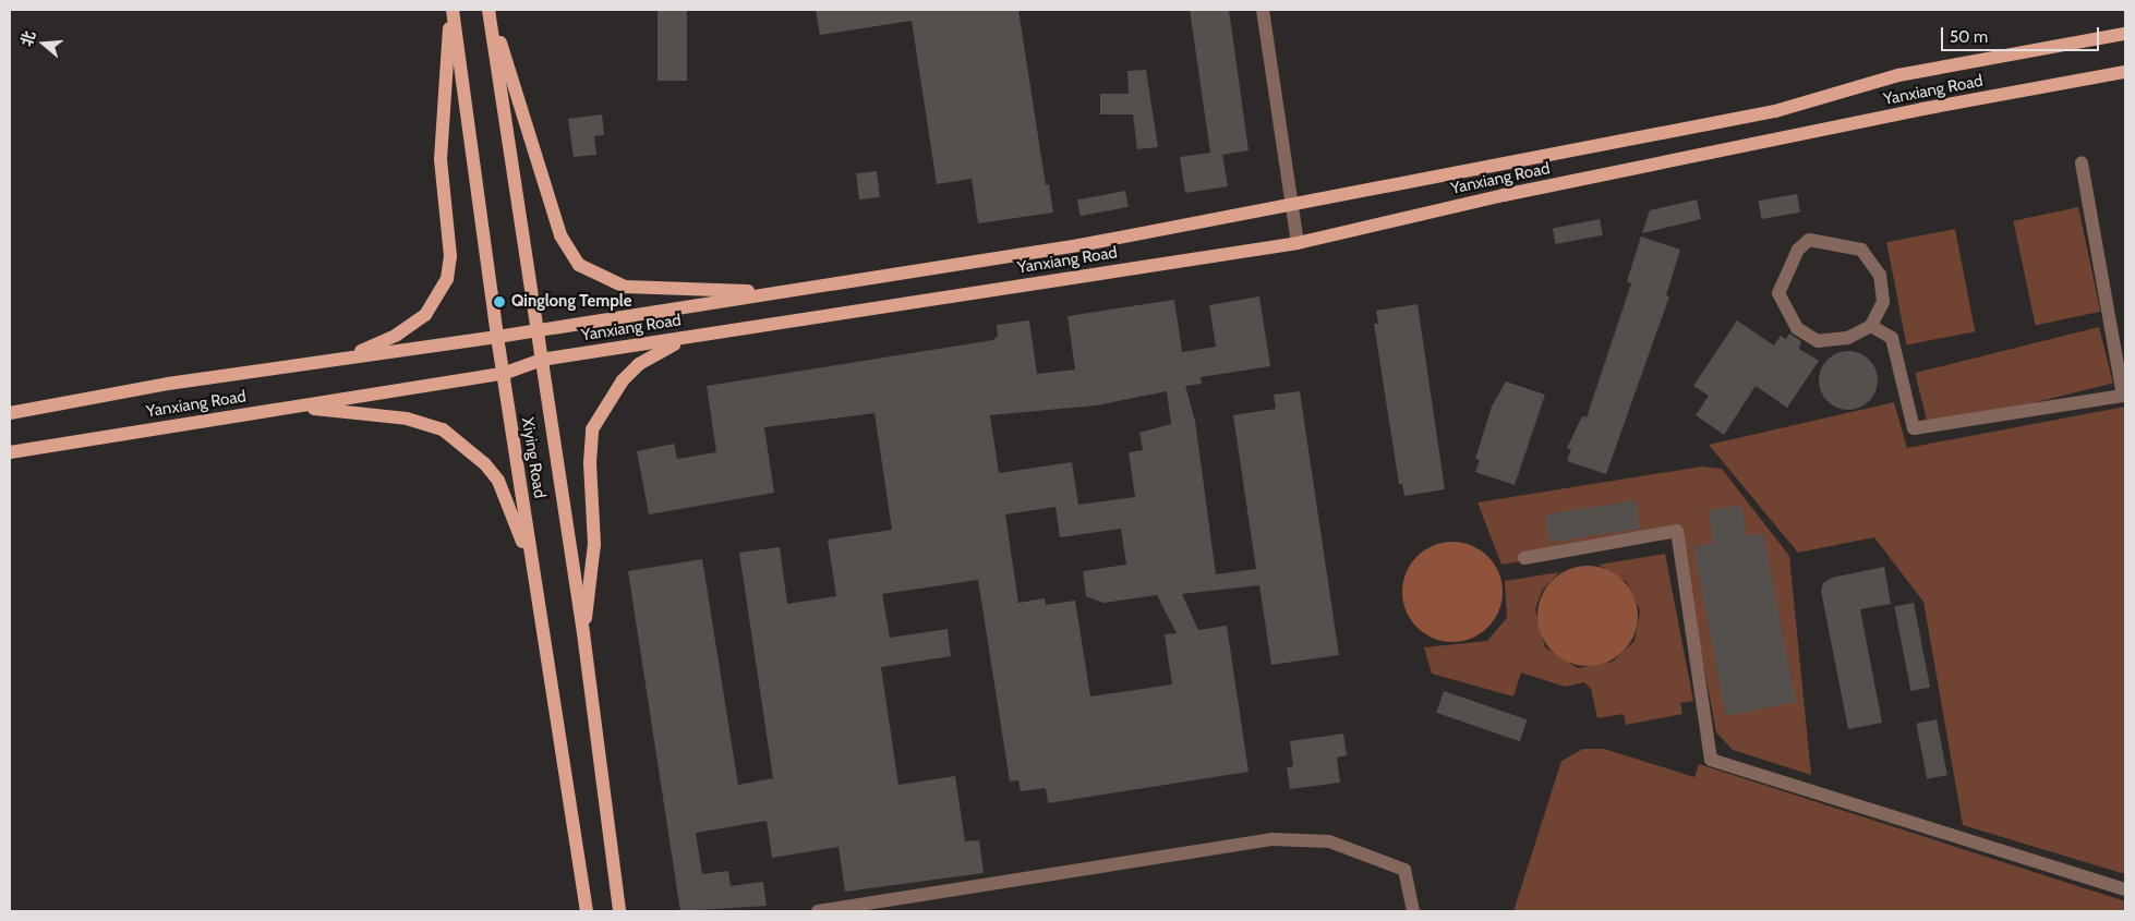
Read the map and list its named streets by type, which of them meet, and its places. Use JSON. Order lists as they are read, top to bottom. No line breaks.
{"streets":{"main road":["Yanxiang Road","Xiying Road"]},"crossings":[["Yanxiang Road","Xiying Road"]],"places":["Qinglong Temple"],"scale_bar":"50 m","north":"left"}
